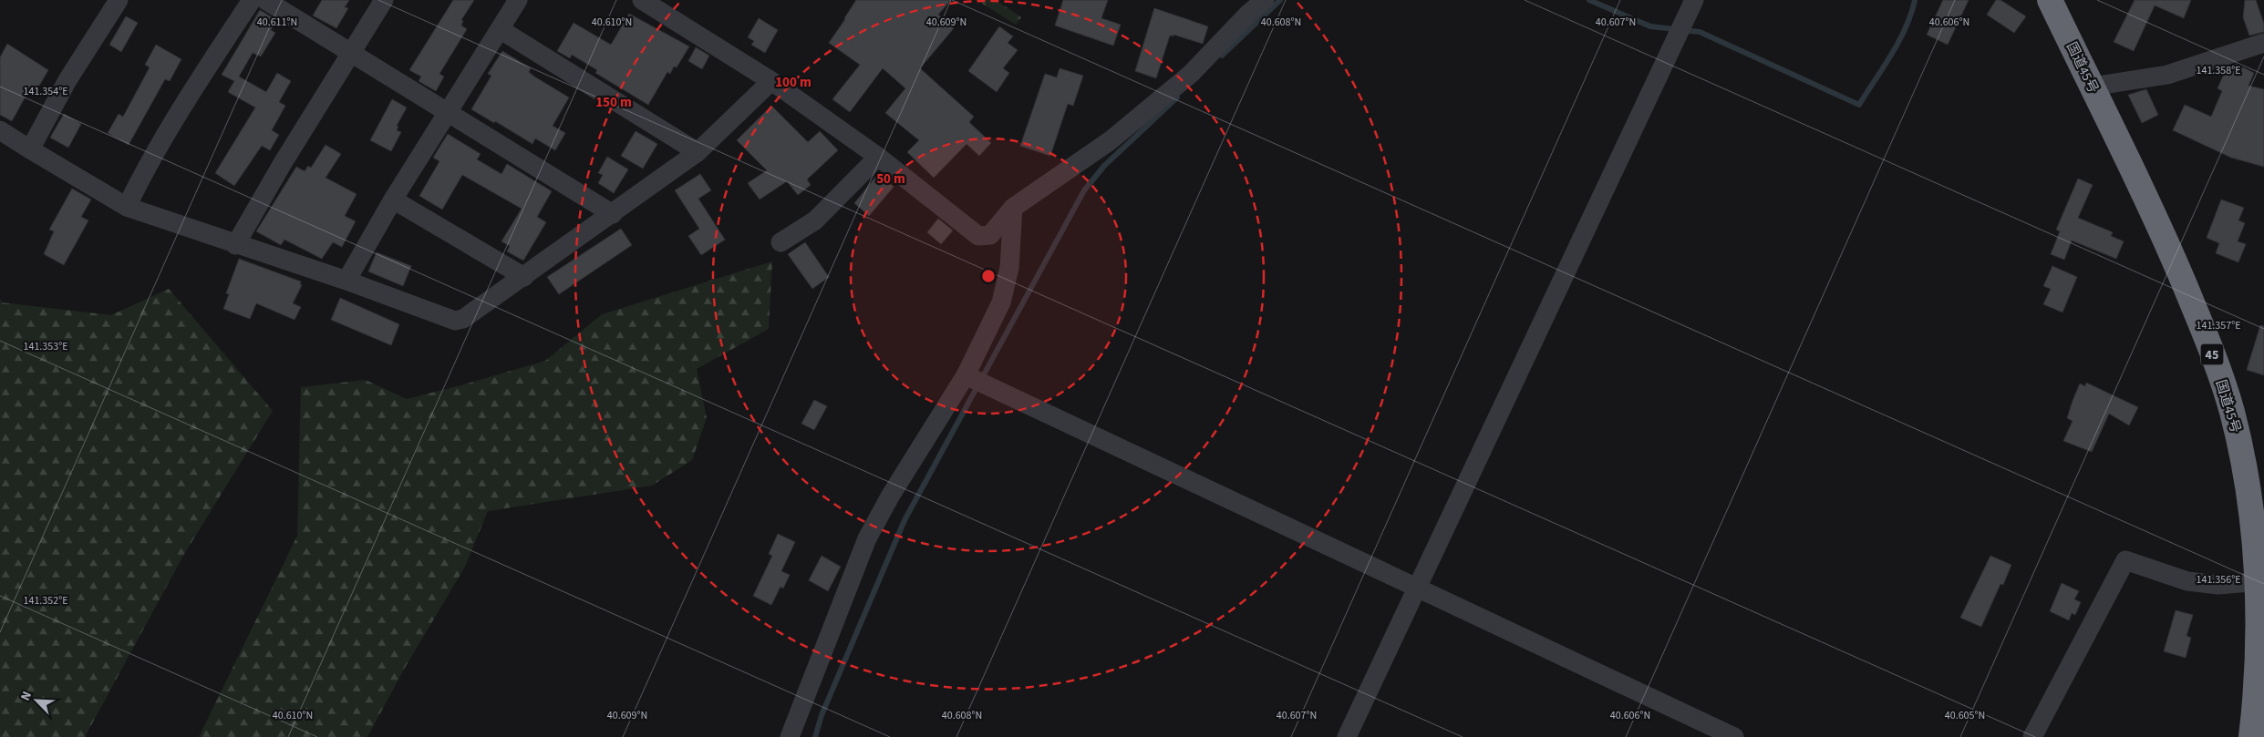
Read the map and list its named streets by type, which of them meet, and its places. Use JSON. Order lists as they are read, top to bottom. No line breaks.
{"streets":{"highway":["国道45号","45"]},"north":"top left","coordinates":["40.610°N","40.609°N","40.608°N","40.607°N","40.606°N","40.611°N","141.358°E","141.354°E","141.357°E","141.353°E","141.356°E","141.352°E","40.605°N"],"rings":["100 m","150 m","50 m"]}
